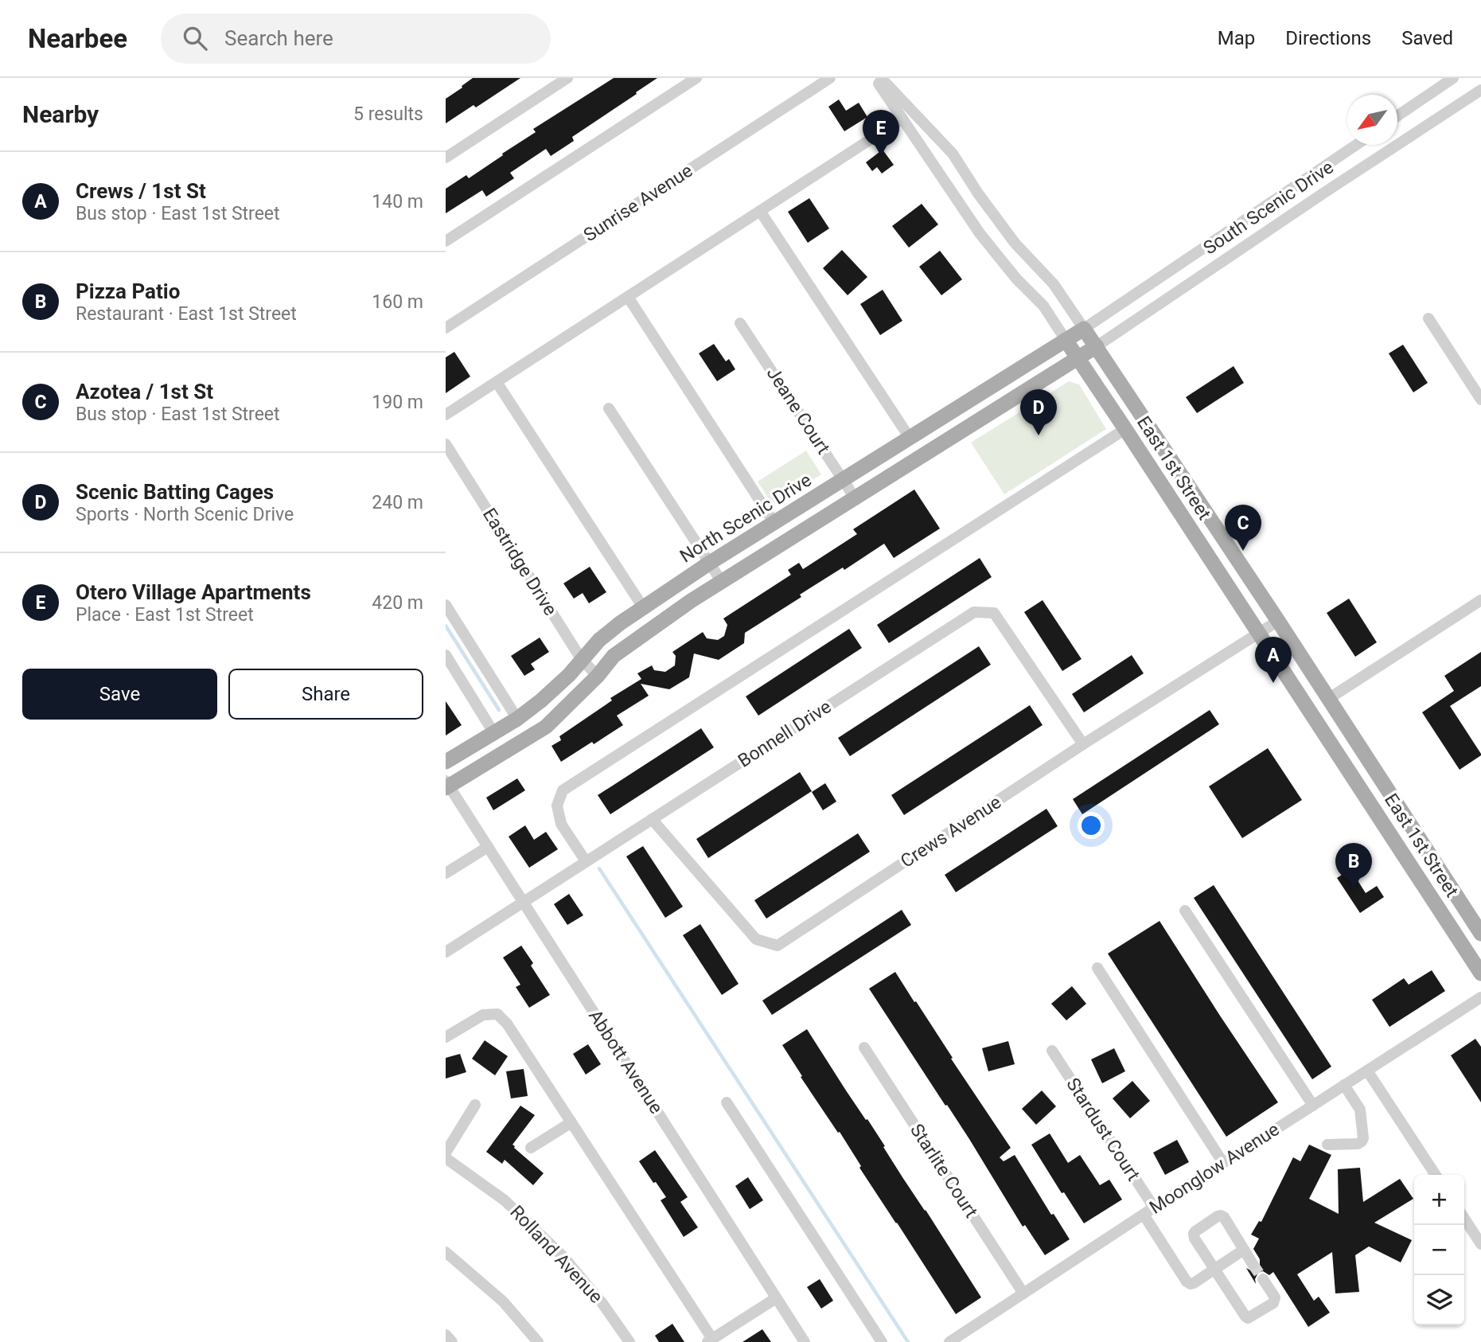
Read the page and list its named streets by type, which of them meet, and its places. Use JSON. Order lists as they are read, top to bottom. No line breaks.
{"streets":{"main road":["South Scenic Drive","East 1st Street","North Scenic Drive"],"street":["Sunrise Avenue","Jeane Court","Eastridge Drive","Bonnell Drive","Crews Avenue","Abbott Avenue","Stardust Court","Moonglow Avenue","Starlite Court","Rolland Avenue"]},"crossings":[["South Scenic Drive","East 1st Street"],["South Scenic Drive","North Scenic Drive"],["Jeane Court","North Scenic Drive"],["East 1st Street","North Scenic Drive"],["East 1st Street","Crews Avenue"],["North Scenic Drive","Eastridge Drive"],["Bonnell Drive","Crews Avenue"],["Bonnell Drive","Abbott Avenue"],["Stardust Court","Moonglow Avenue"],["Moonglow Avenue","Starlite Court"]],"north":"bottom left","page":{"header":"Nearbee","search":"Search here","nav":["Map","Directions","Saved"],"heading":["Nearby","5 results"],"pins":["E","D","C","A","B"],"list":[{"mark":"A","name":"Crews / 1st St","note":"Bus stop · East 1st Street","value":"140 m"},{"mark":"B","name":"Pizza Patio","note":"Restaurant · East 1st Street","value":"160 m"},{"mark":"C","name":"Azotea / 1st St","note":"Bus stop · East 1st Street","value":"190 m"},{"mark":"D","name":"Scenic Batting Cages","note":"Sports · North Scenic Drive","value":"240 m"},{"mark":"E","name":"Otero Village Apartments","note":"Place · East 1st Street","value":"420 m"}],"buttons":["Save","Share"],"map_buttons":["+","−"]}}
